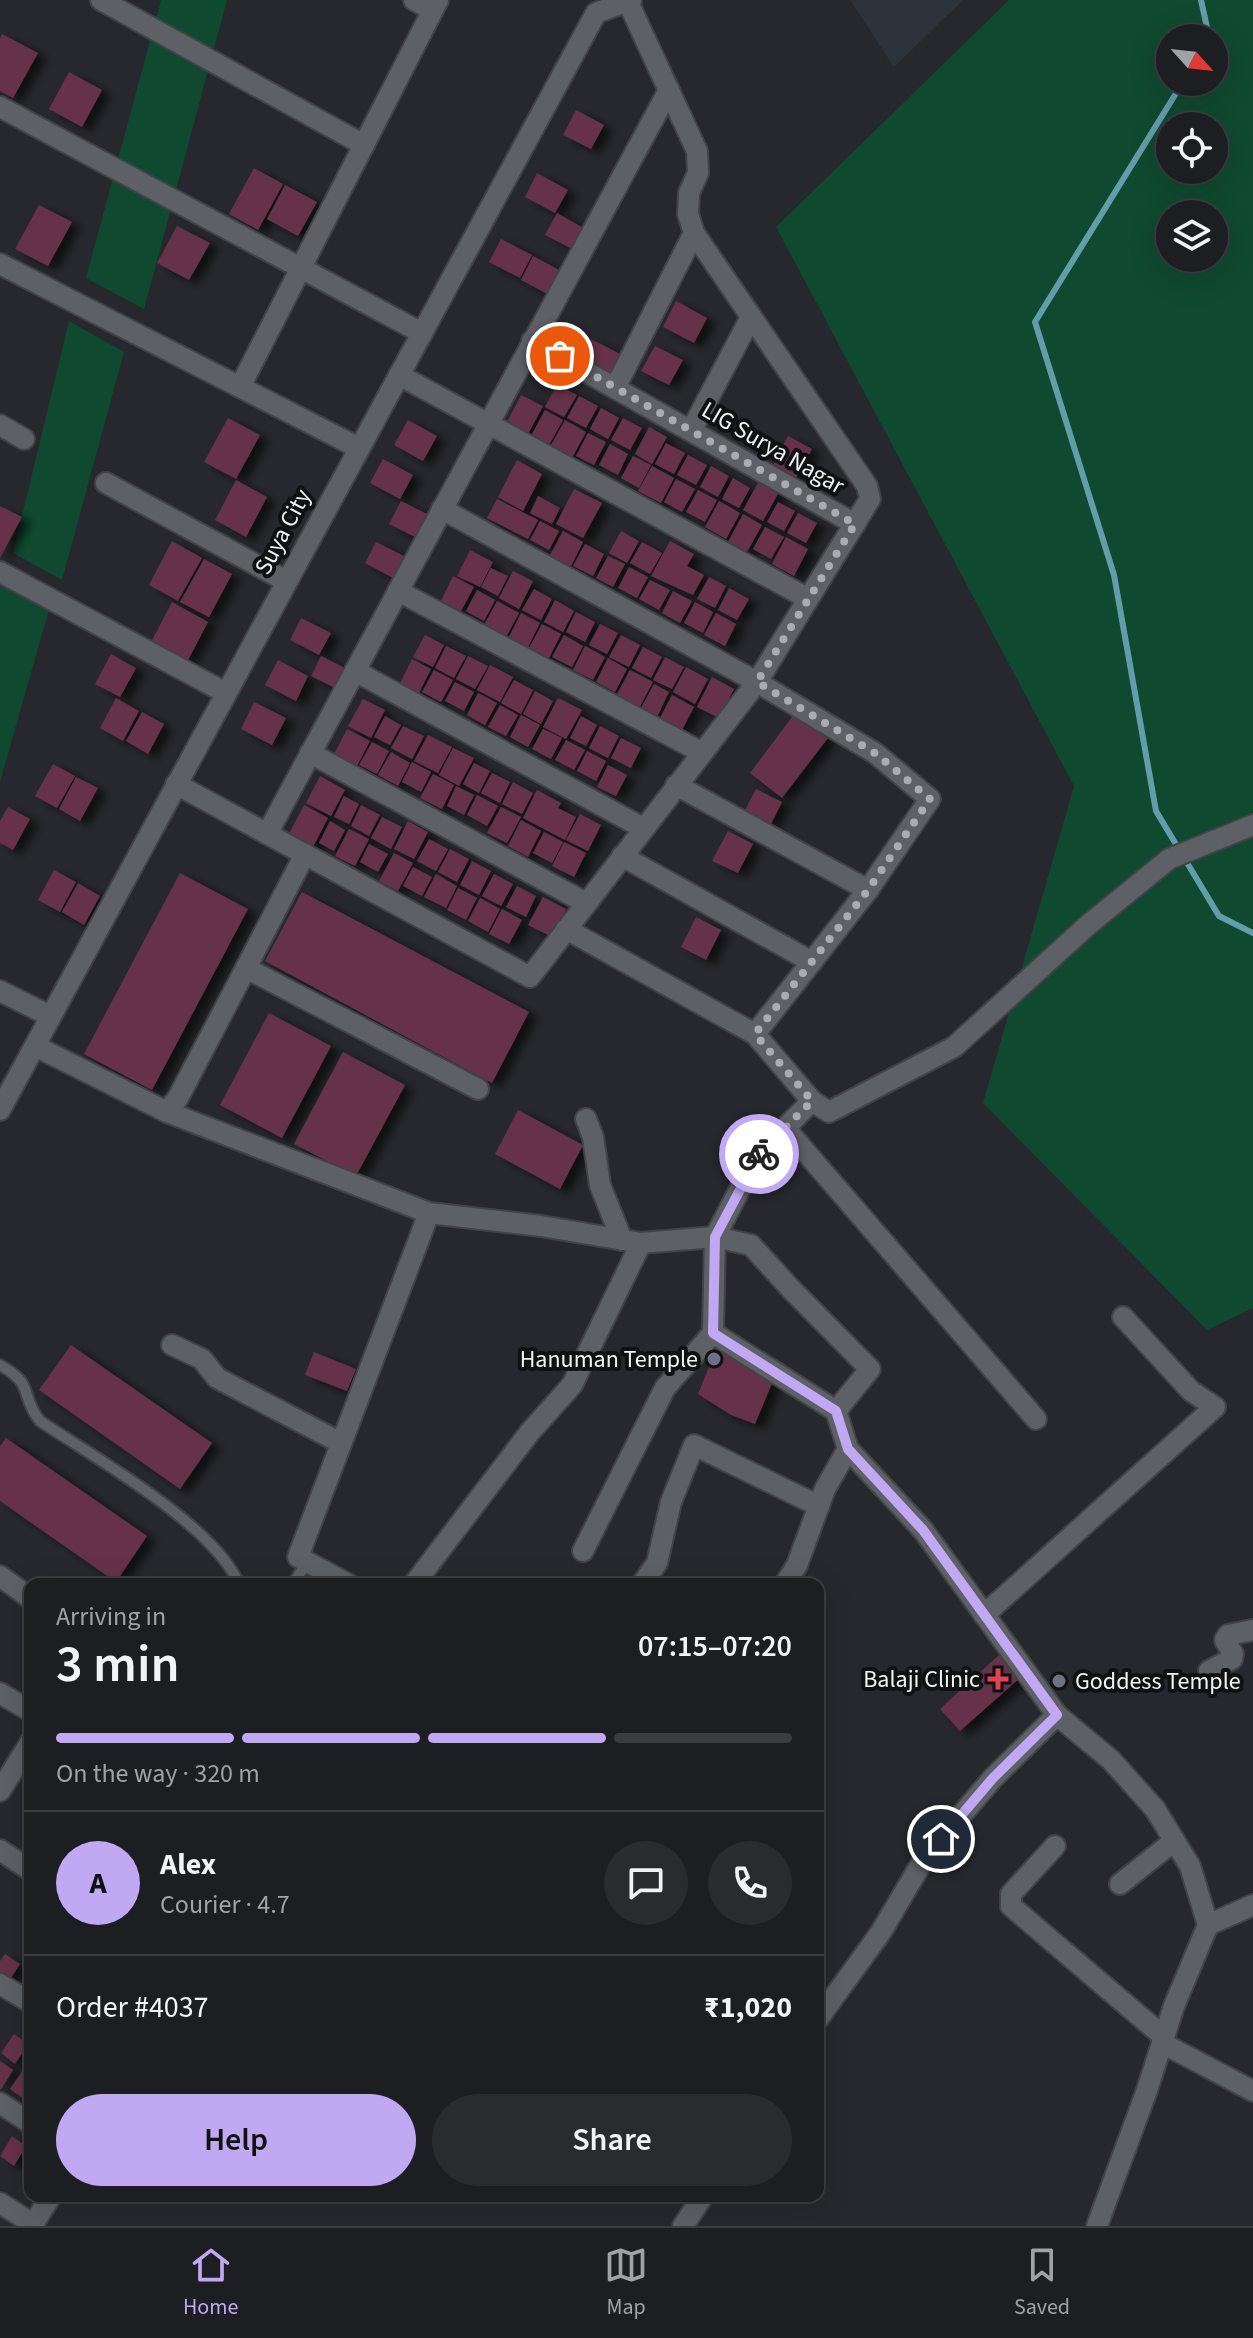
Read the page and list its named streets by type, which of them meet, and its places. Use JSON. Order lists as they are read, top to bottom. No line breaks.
{"streets":{"street":["LIG Surya Nagar","Suya City"]},"crossings":[["LIG Surya Nagar","Suya City"]],"places":{"other":["Hanuman Temple","Goddess Temple"],"health":["Balaji Clinic"]},"north":"bottom right","page":{"heading":["3 min","Arriving in","07:15–07:20"],"panel":["Alex","Courier · 4.7","Order #4037","₹1,020"],"bar":"On the way · 320 m","round":"A","buttons":["Help","Share"],"tabs":["Home","Map","Saved"]}}
